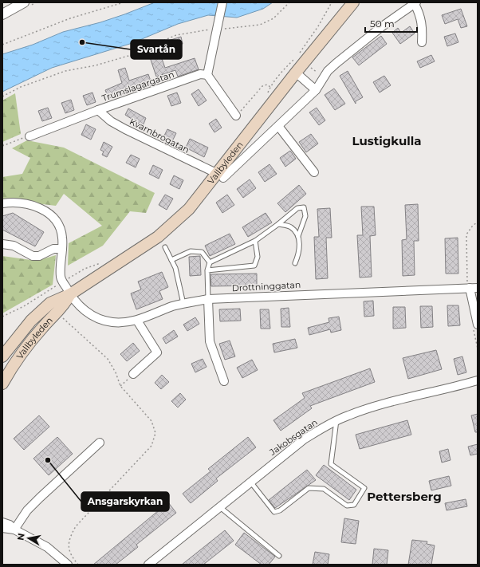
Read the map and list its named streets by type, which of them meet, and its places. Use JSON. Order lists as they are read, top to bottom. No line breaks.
{"streets":{"main road":["Vallbyleden"],"street":["Trumslagargatan","Kvarnbrogatan","Drottninggatan","Jakobsgatan"]},"crossings":[["Trumslagargatan","Kvarnbrogatan"],["Kvarnbrogatan","Vallbyleden"],["Vallbyleden","Drottninggatan"]],"districts":["Lustigkulla","Pettersberg"],"places":["Svartån","Ansgarskyrkan"],"scale_bar":"50 m","north":"left"}
